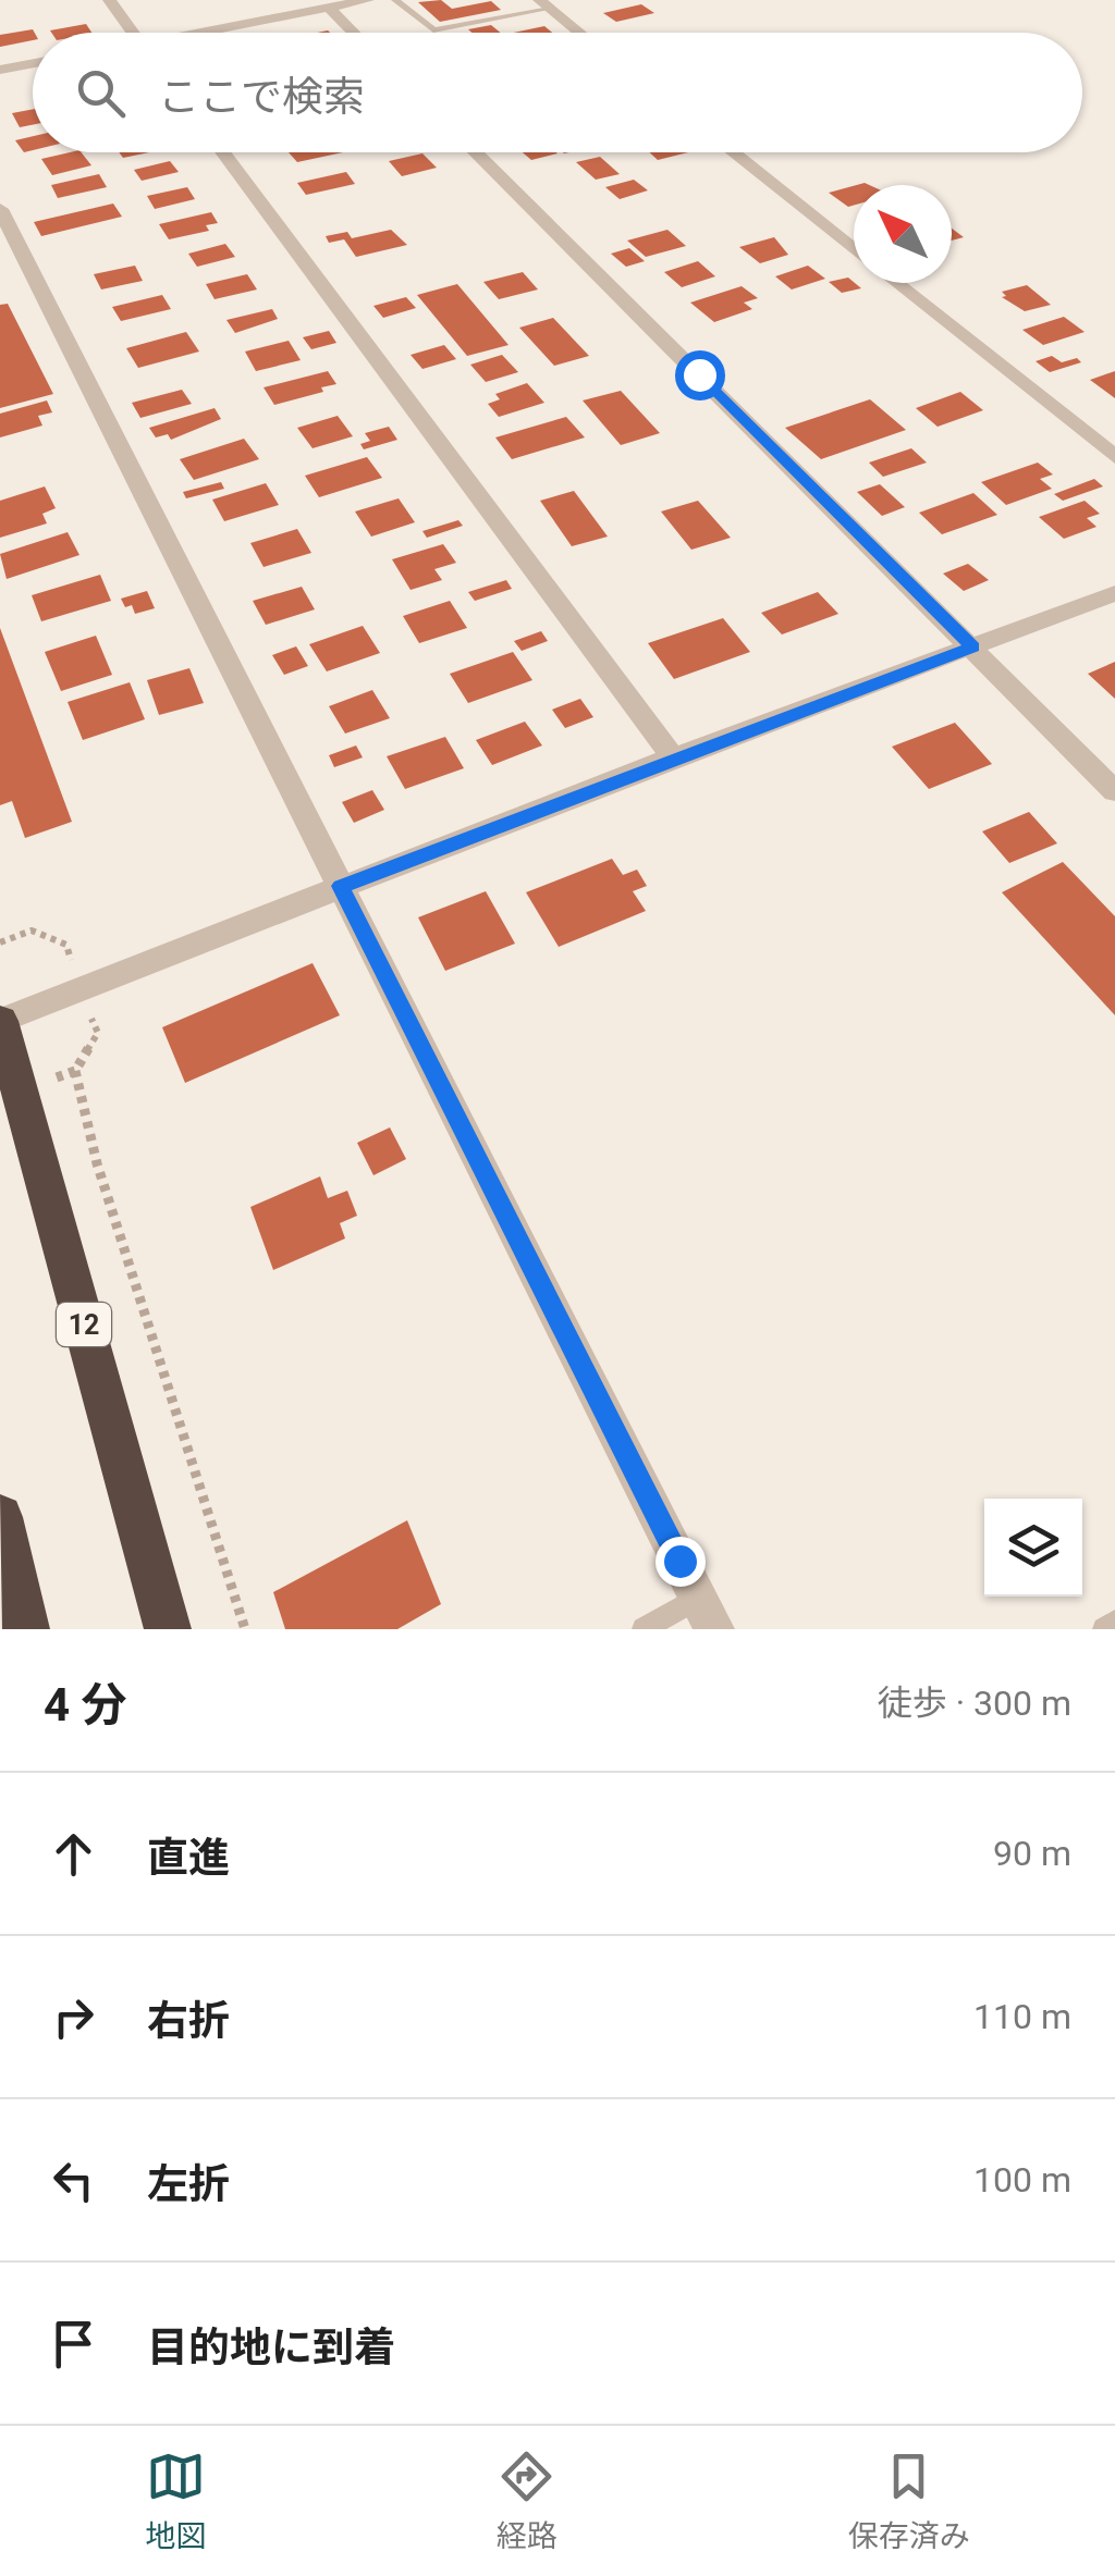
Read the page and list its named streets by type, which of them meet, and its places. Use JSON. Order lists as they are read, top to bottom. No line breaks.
{"streets":{"highway":["12"]},"north":"top left","page":{"search":"ここで検索","heading":["4 分","徒歩 · 300 m"],"list":[["直進","90 m"],["右折","110 m"],["左折","100 m"],"目的地に到着"],"nav":["地図","経路","保存済み"]}}
